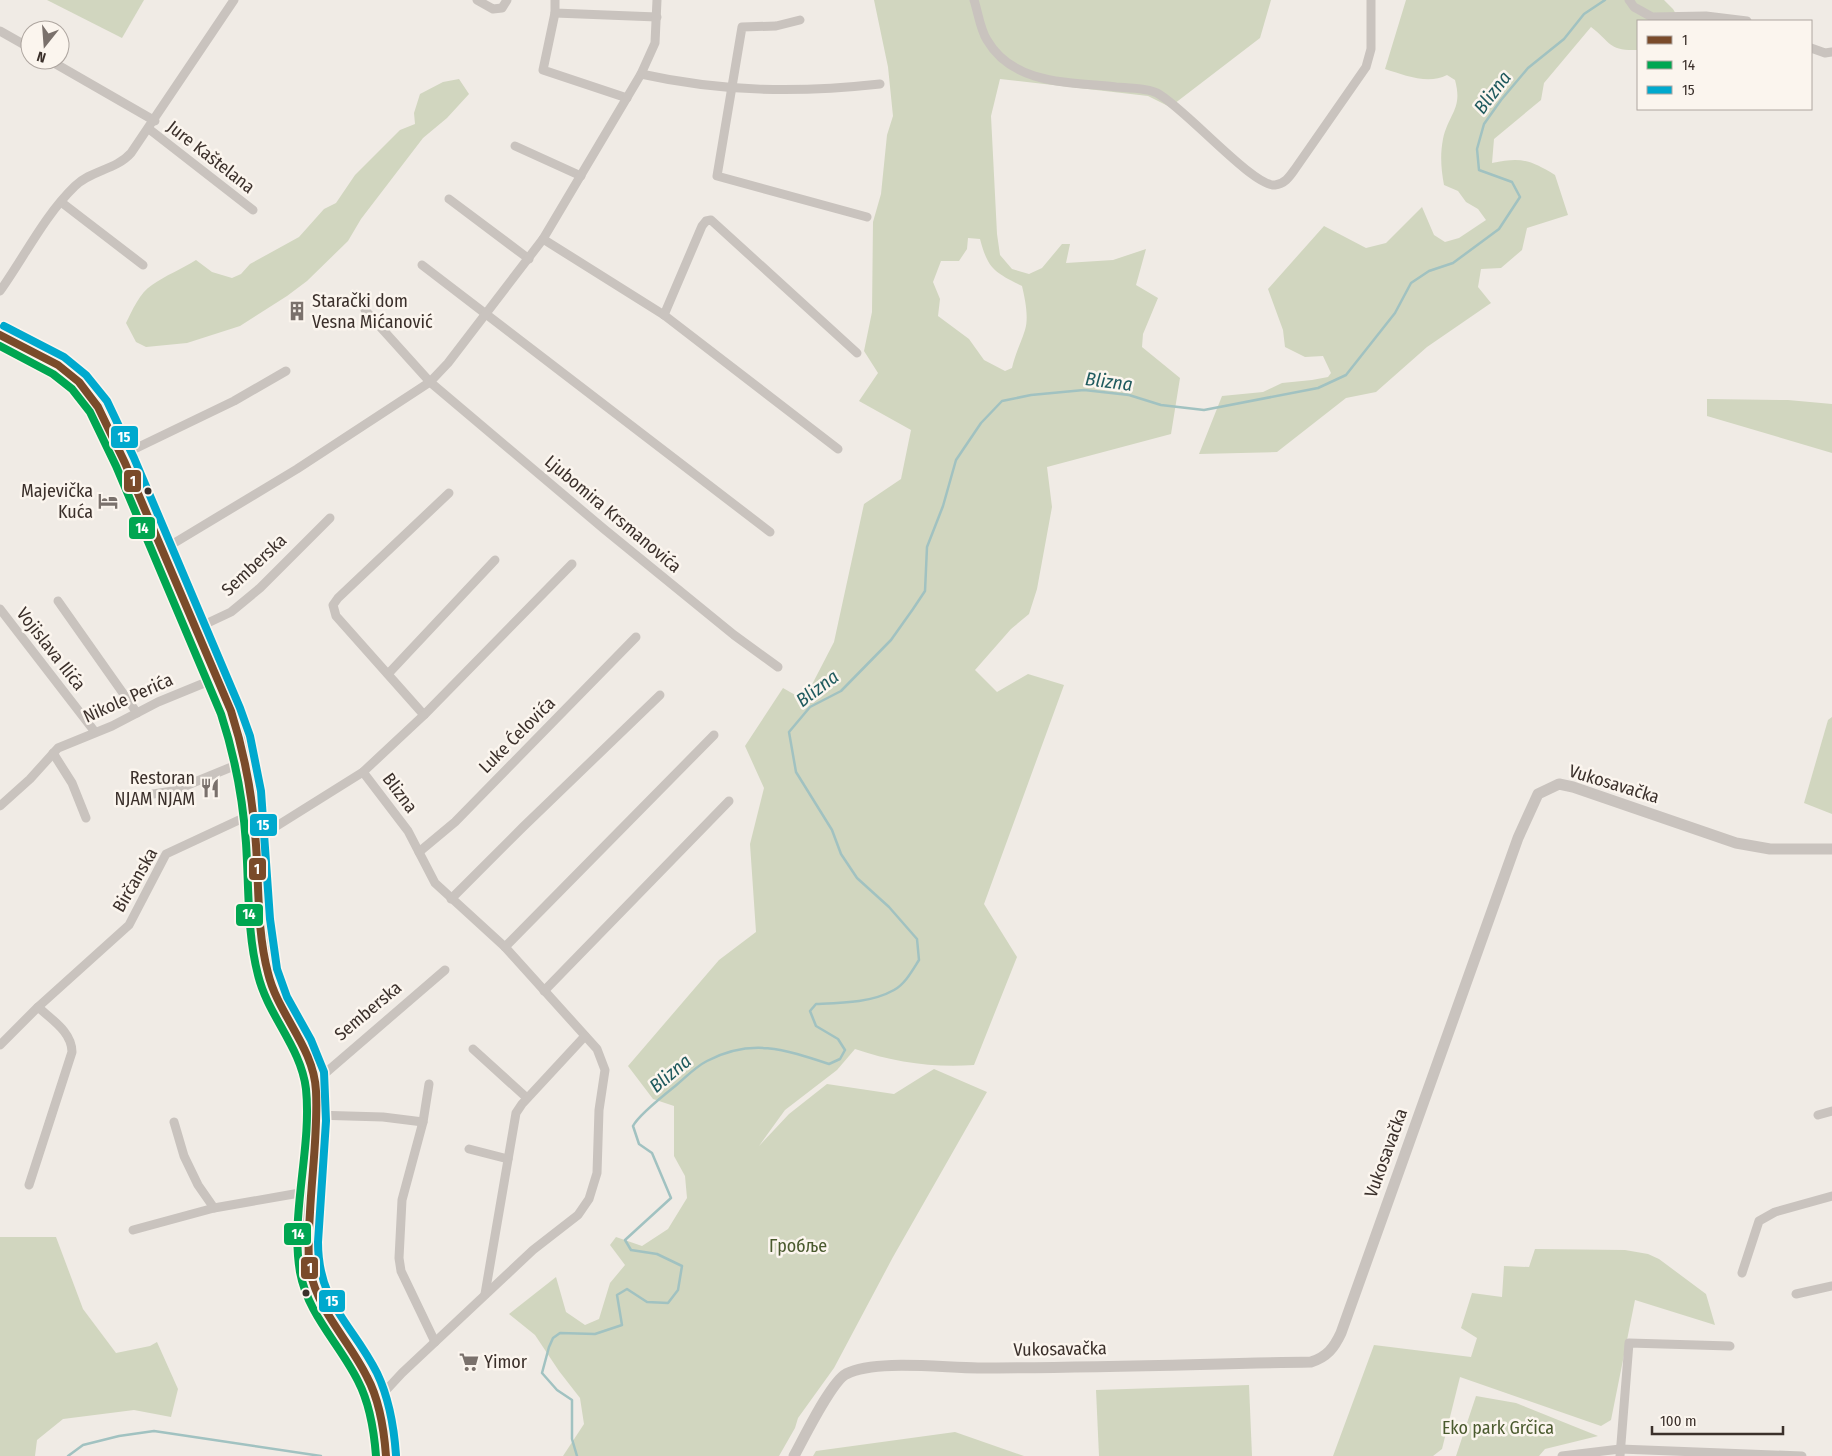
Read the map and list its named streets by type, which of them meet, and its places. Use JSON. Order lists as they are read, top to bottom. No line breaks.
{"streets":{"street":["Jure Kaštelana","Ljubomira Krsmanovića","Semberska","Vojislava Ilića","Nikole Perića","Luke Ćelovića","Vukosavačka","Blizna","Birčanska"]},"crossings":[["Vojislava Ilića","Nikole Perića"],["Luke Ćelovića","Blizna"]],"water":["Blizna"],"parks":["Гробље","Eko park Grčica"],"places":{"building":["Starački dom Vesna Mićanović"],"hotel":["Majevička Kuća"],"restaurant":["Restoran NJAM NJAM"],"supermarket":["Yimor"]},"lines":["transit line 15","transit line 1","transit line 14"],"legend":["1","14","15"],"scale_bar":"100 m","north":"bottom"}
